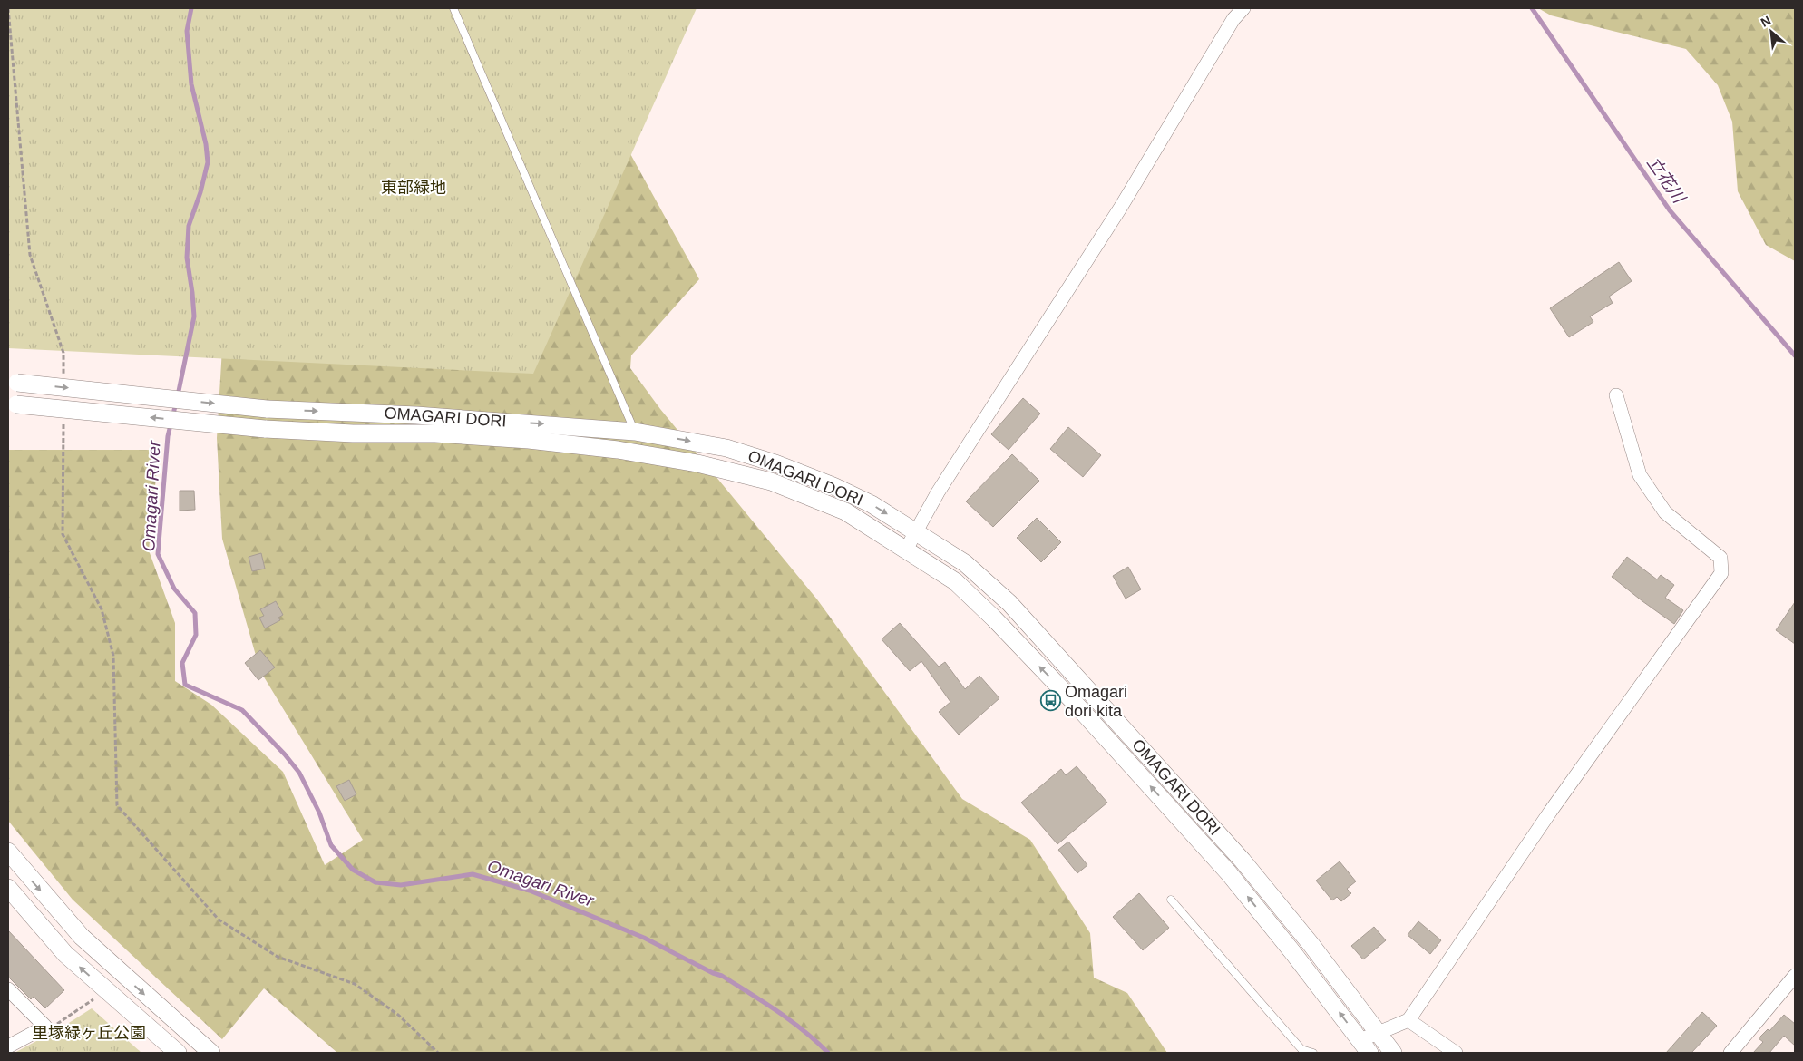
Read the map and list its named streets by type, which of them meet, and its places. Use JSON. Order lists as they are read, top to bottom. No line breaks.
{"streets":{"street":["OMAGARI DORI"]},"water":["立花川","Omagari River"],"parks":["東部緑地","里塚緑ヶ丘公園"],"places":{"bus stop":["Omagari dori kita"]},"north":"top left"}
